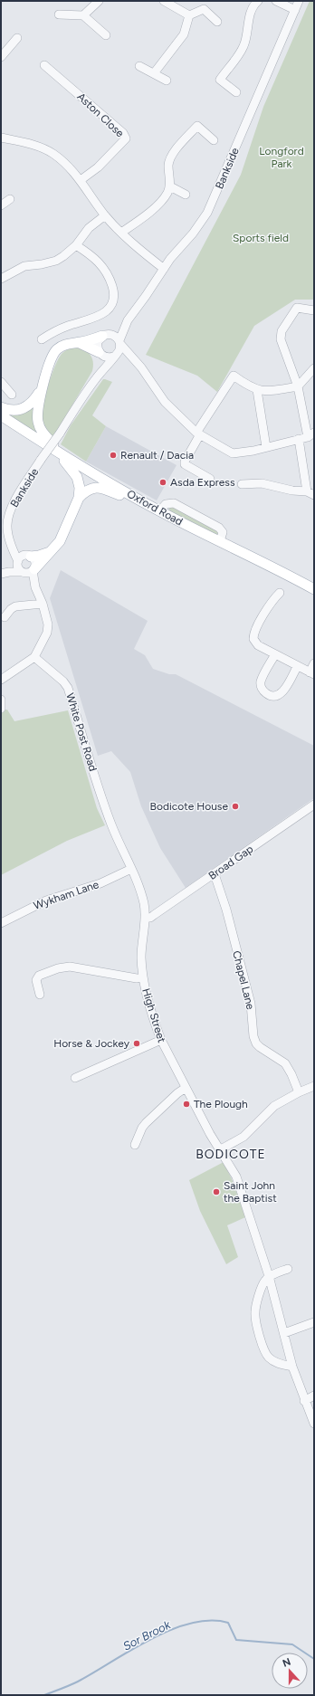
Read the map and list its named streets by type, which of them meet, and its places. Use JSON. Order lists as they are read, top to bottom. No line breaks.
{"streets":{"main road":["Oxford Road"],"street":["Aston Close","Bankside","White Post Road","Broad Gap","Wykham Lane","Chapel Lane","High Street"]},"crossings":[["White Post Road","Wykham Lane"],["White Post Road","High Street"],["Broad Gap","Chapel Lane"],["Broad Gap","High Street"],["Wykham Lane","High Street"]],"districts":["BODICOTE"],"water":["Sor Brook"],"parks":["Longford Park","Sports field"],"places":["Renault / Dacia","Asda Express","Bodicote House","Horse & Jockey","The Plough","Saint John the Baptist"],"north":"top"}
